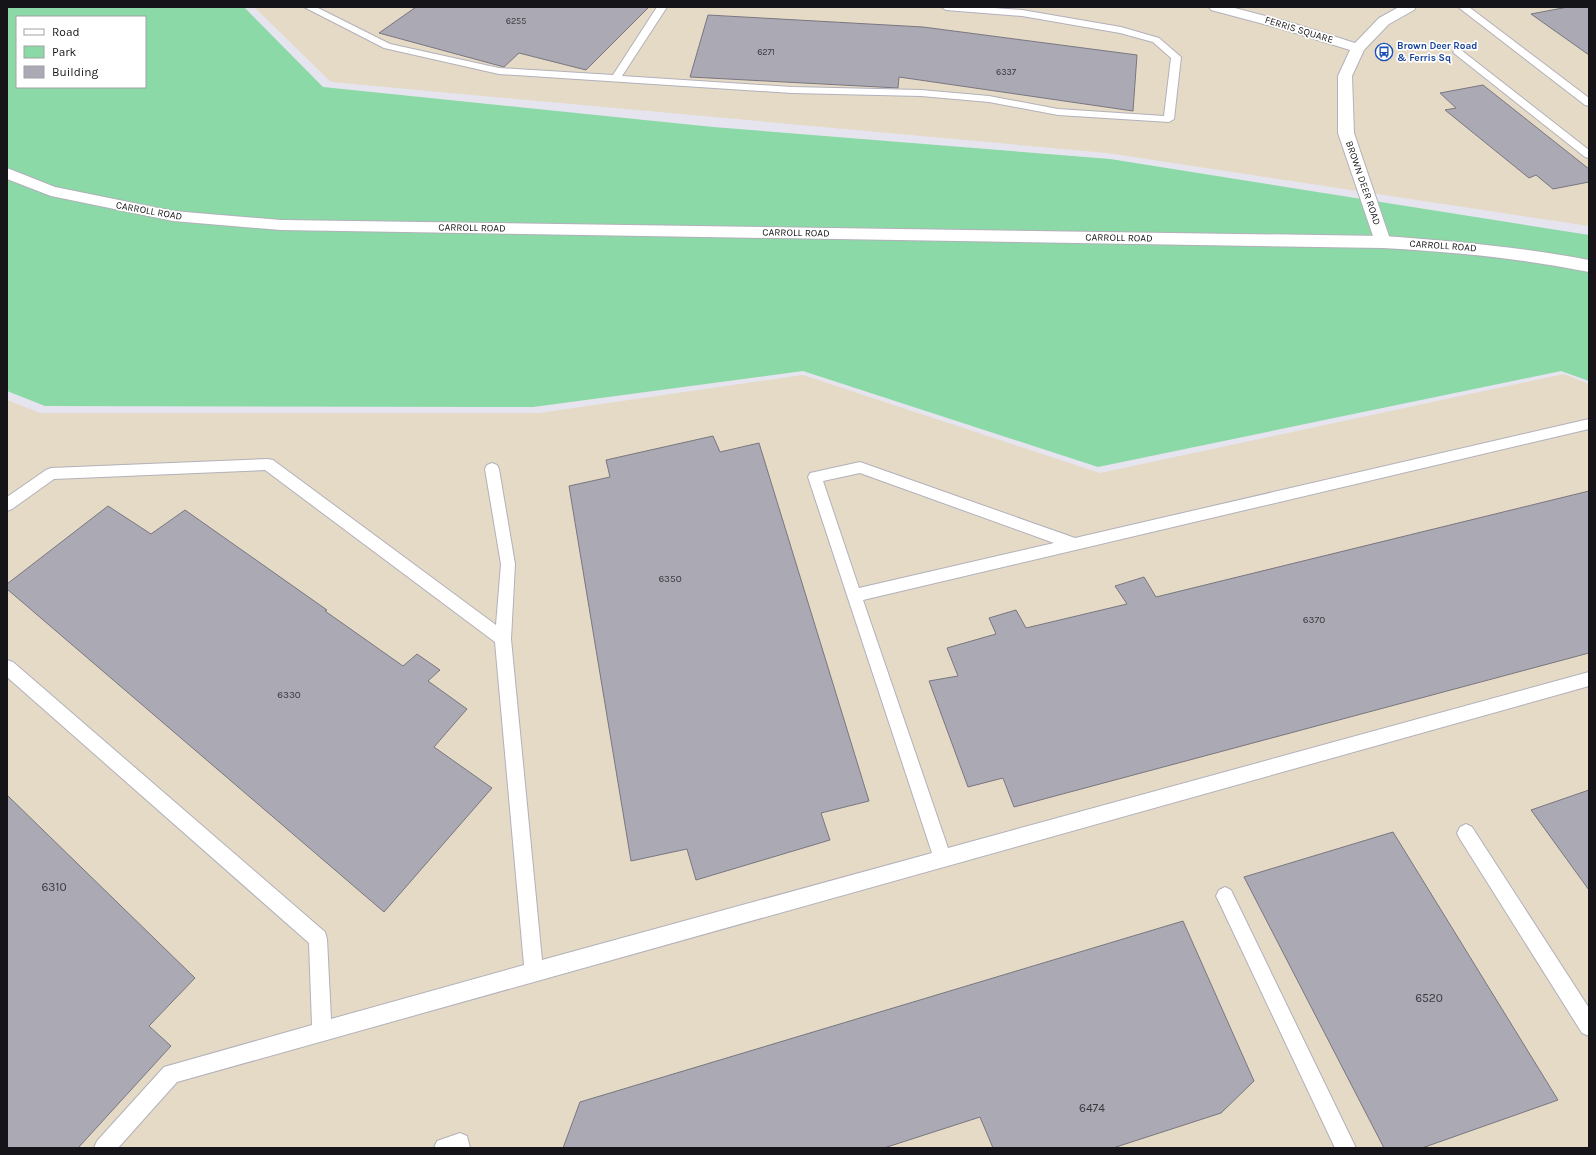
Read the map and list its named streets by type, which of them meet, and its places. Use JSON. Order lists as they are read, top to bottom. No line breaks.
{"streets":{"main road":["FERRIS SQUARE","BROWN DEER ROAD","CARROLL ROAD"]},"crossings":[["FERRIS SQUARE","BROWN DEER ROAD"],["BROWN DEER ROAD","CARROLL ROAD"]],"places":{"bus stop":["Brown Deer Road & Ferris Sq"]},"house_numbers":["6255","6271","6337","6350","6370","6330","6310","6520","6474"],"legend":["Road","Park","Building"]}
